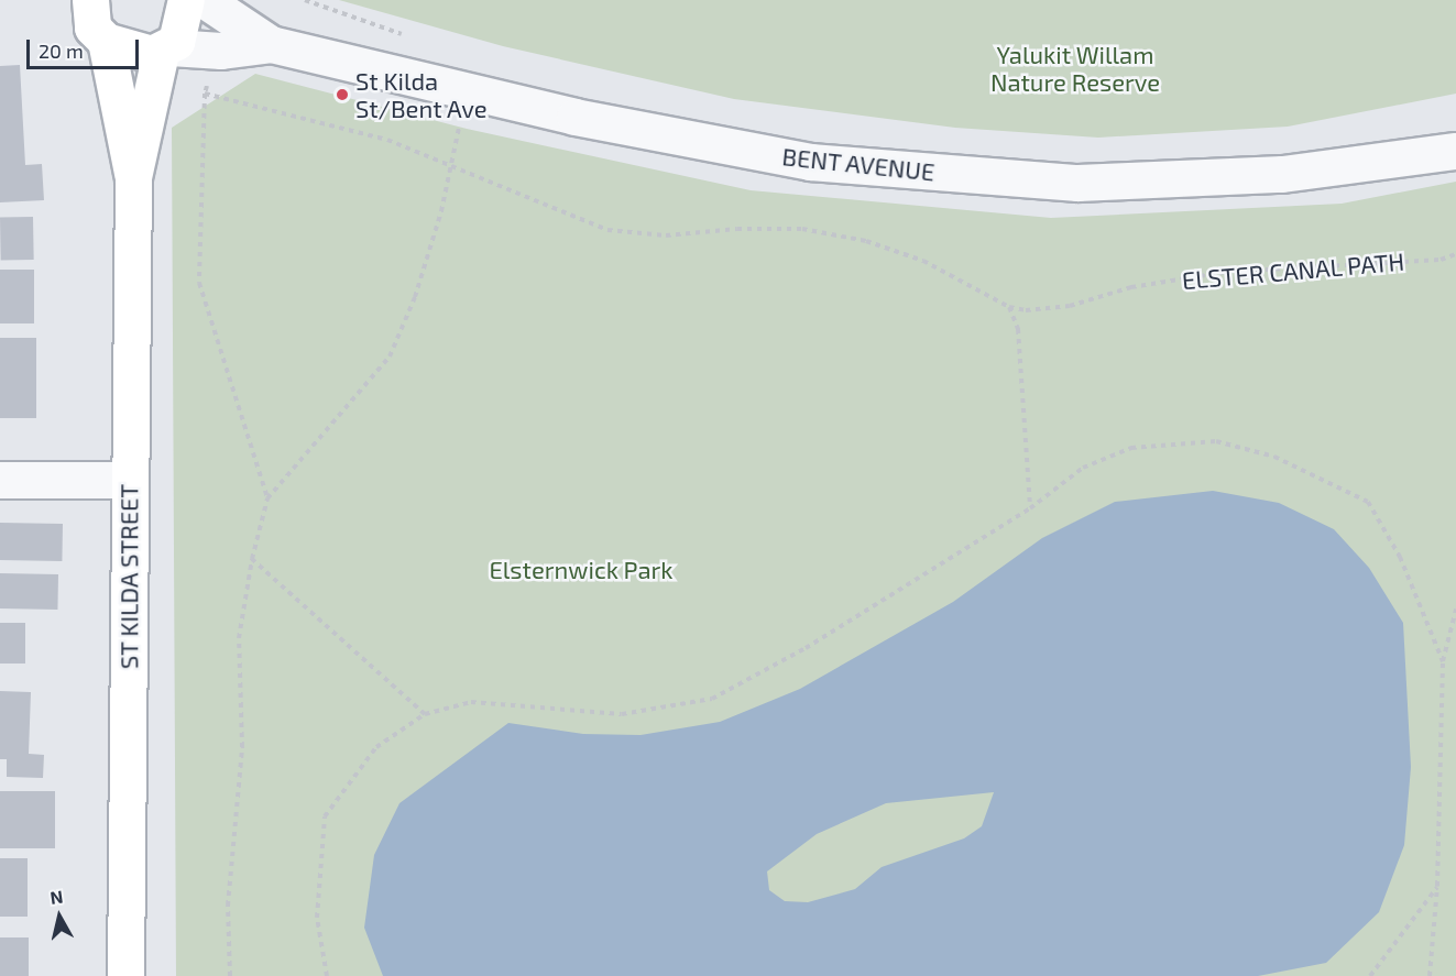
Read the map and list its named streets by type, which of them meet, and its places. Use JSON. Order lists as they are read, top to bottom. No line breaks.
{"streets":{"main road":["ST KILDA STREET"],"street":["BENT AVENUE"],"path":["ELSTER CANAL PATH"]},"crossings":[["BENT AVENUE","ST KILDA STREET"]],"parks":["Yalukit Willam Nature Reserve","Elsternwick Park"],"places":["St Kilda St/Bent Ave"],"scale_bar":"20 m","north":"top"}
